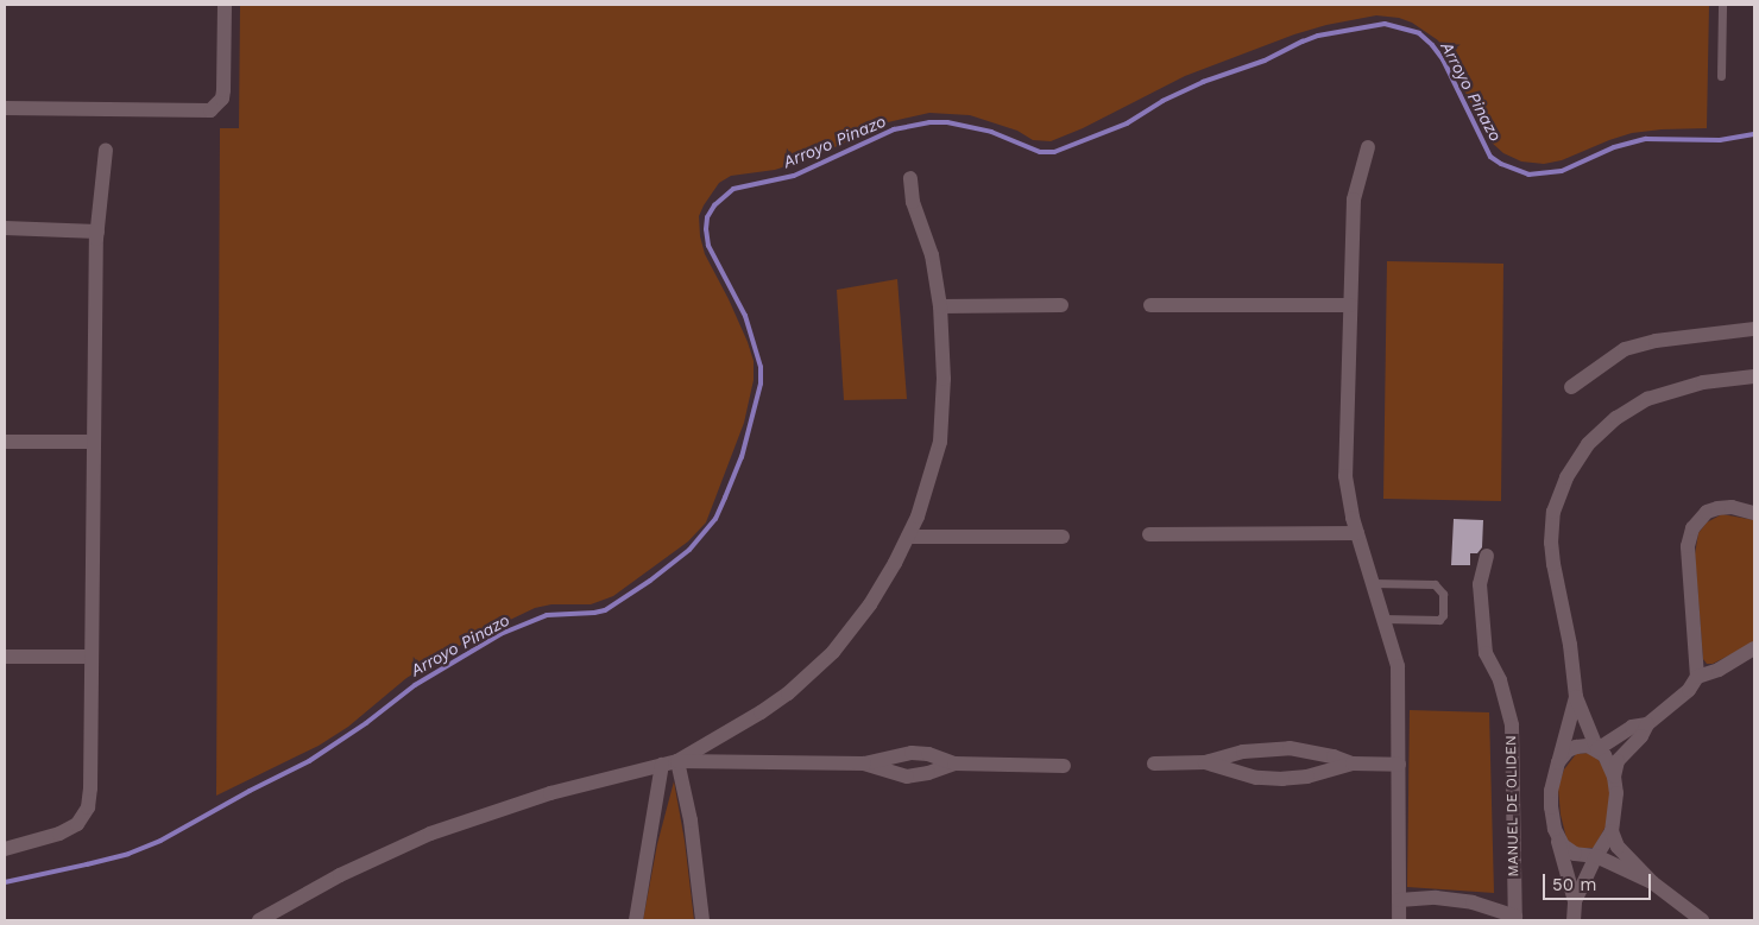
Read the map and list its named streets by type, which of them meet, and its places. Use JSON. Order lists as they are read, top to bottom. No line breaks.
{"streets":{"street":["MANUEL DE OLIDEN"]},"water":["Arroyo Pinazo"],"scale_bar":"50 m"}
